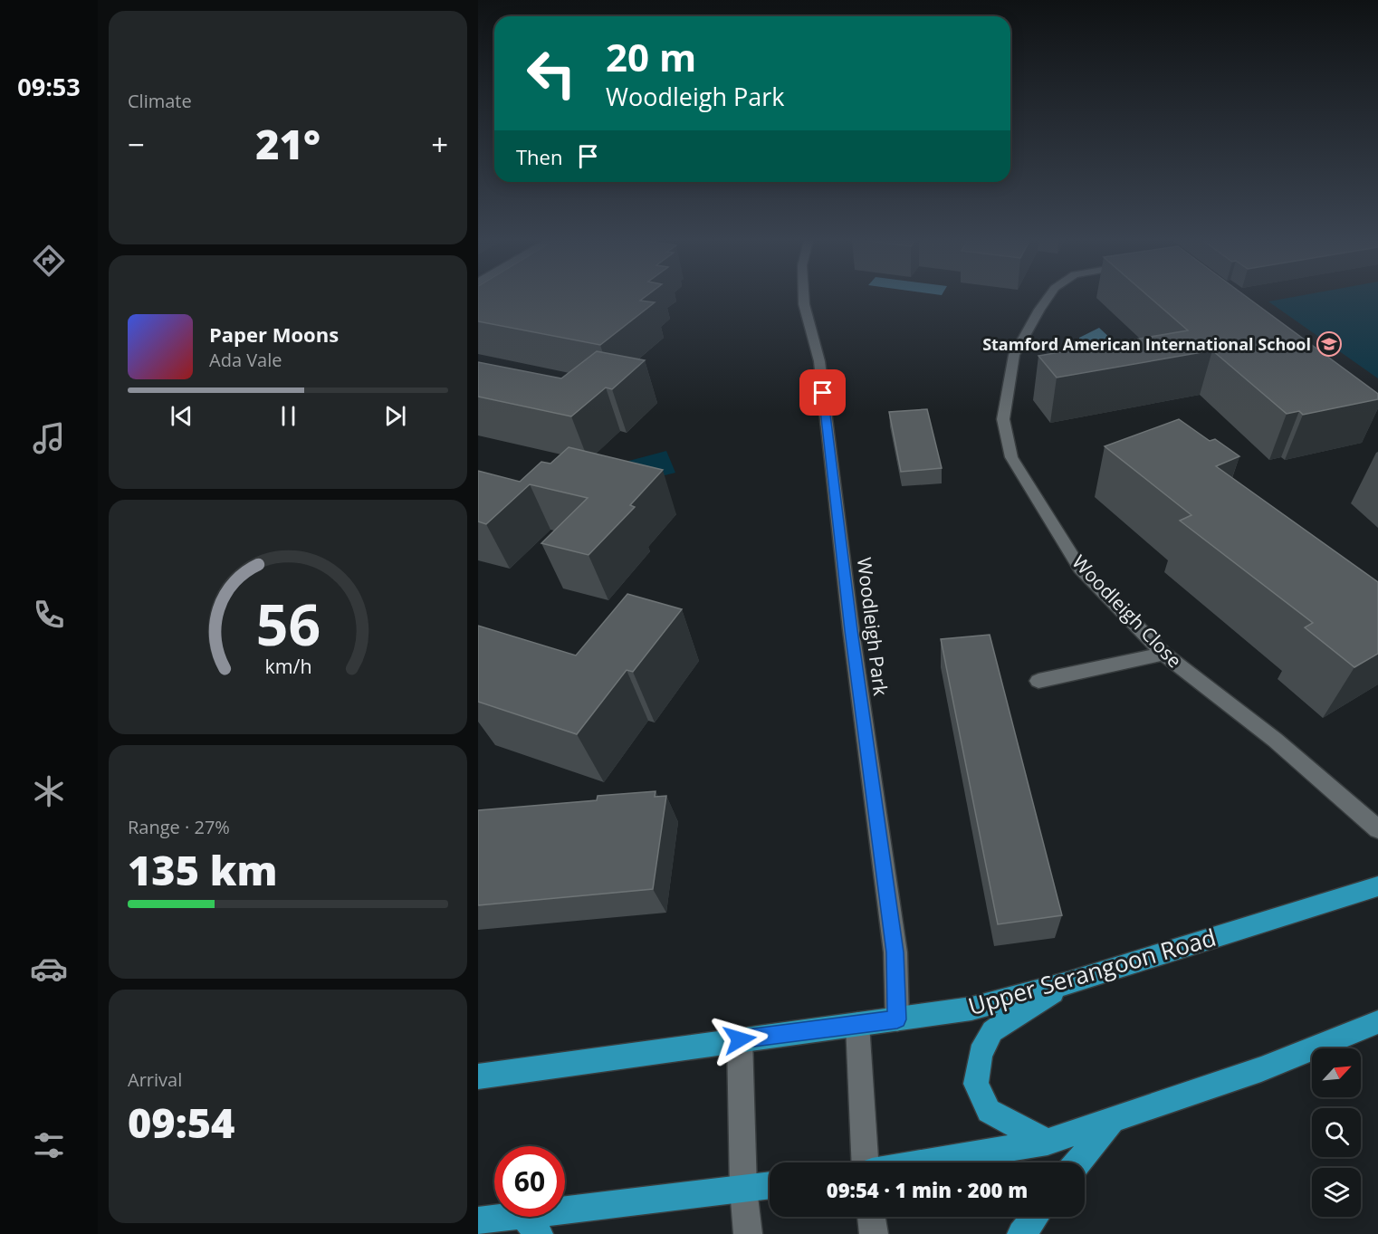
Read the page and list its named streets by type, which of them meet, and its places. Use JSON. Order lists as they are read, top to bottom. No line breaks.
{"streets":{"main road":["Upper Serangoon Road"],"street":["Woodleigh Close","Woodleigh Park"]},"crossings":[["Woodleigh Park","Upper Serangoon Road"]],"places":{"school or university":["Stamford American International School"]},"north":"top right","page":{"tabs":"09:53","tile":["Climate",["Range · 27%","135 km"],["Arrival","09:54"]],"turn":["20 m","Woodleigh Park"],"heat":["−","21°","+"],"then":"Then","song":["Paper Moons","Ada Vale"],"limit":"60","trip":"09:54 · 1 min · 200 m","gauge":["56","km/h"]}}
